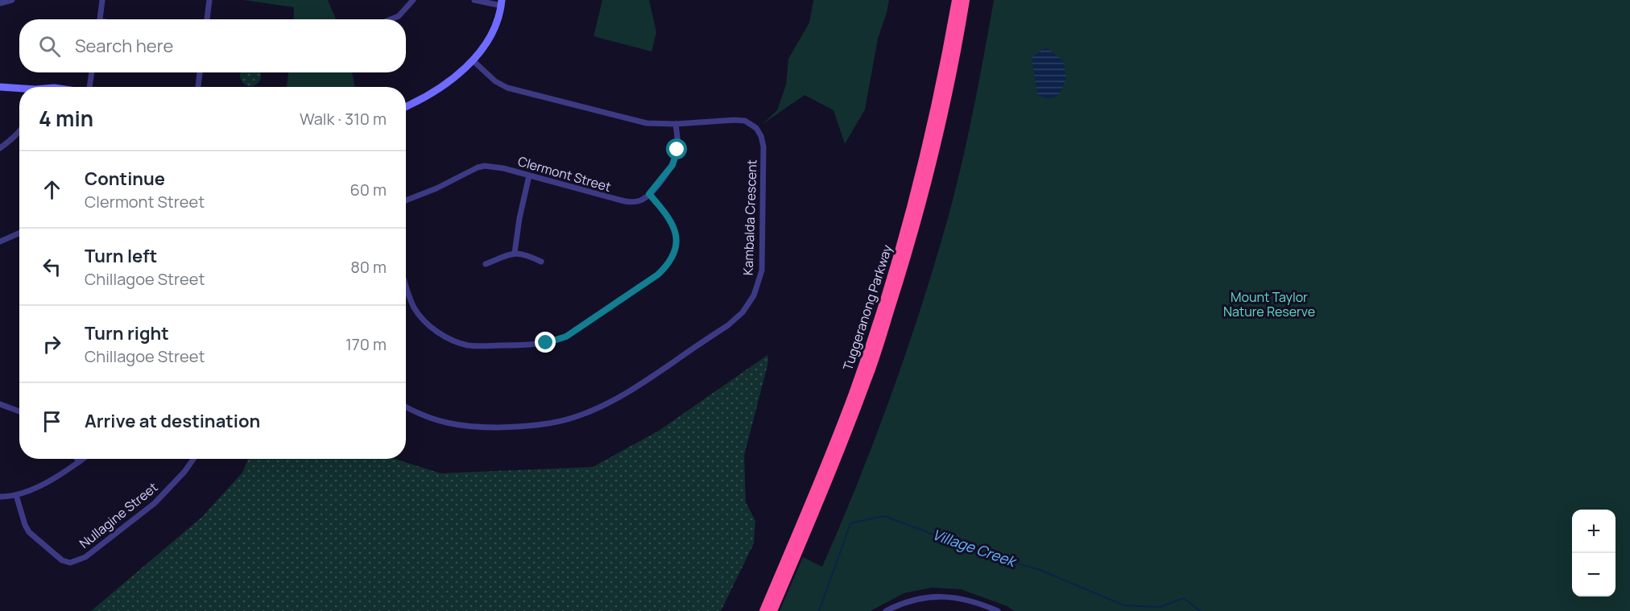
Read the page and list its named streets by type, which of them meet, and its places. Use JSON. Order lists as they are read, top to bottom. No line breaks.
{"streets":{"highway":["Tuggeranong Parkway"],"street":["Clermont Street","Kambalda Crescent","Nullagine Street"]},"water":["Village Creek"],"parks":["Mount Taylor Nature Reserve"],"page":{"search":"Search here","heading":["4 min","Walk · 310 m"],"list":[["Continue","Clermont Street","60 m"],["Turn left","Chillagoe Street","80 m"],["Turn right","Chillagoe Street","170 m"],"Arrive at destination"],"map_buttons":["+","−"]}}
